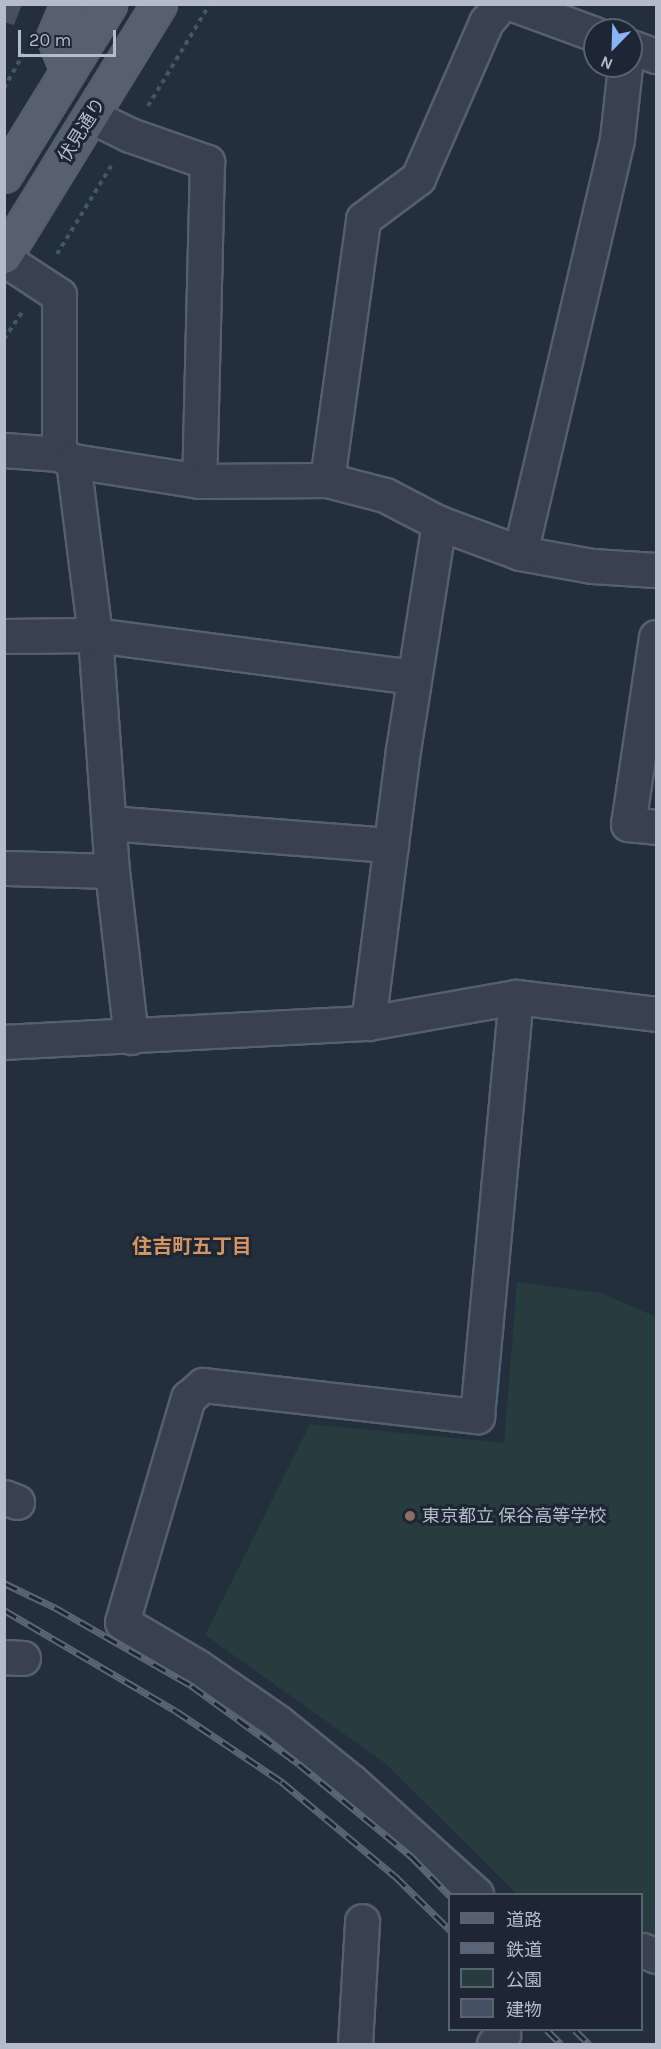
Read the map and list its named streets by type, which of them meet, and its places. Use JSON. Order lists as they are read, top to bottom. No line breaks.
{"streets":{"main road":["伏見通り"]},"districts":["住吉町五丁目"],"places":["東京都立 保谷高等学校"],"legend":["道路","鉄道","公園","建物"],"scale_bar":"20 m","north":"bottom left"}
